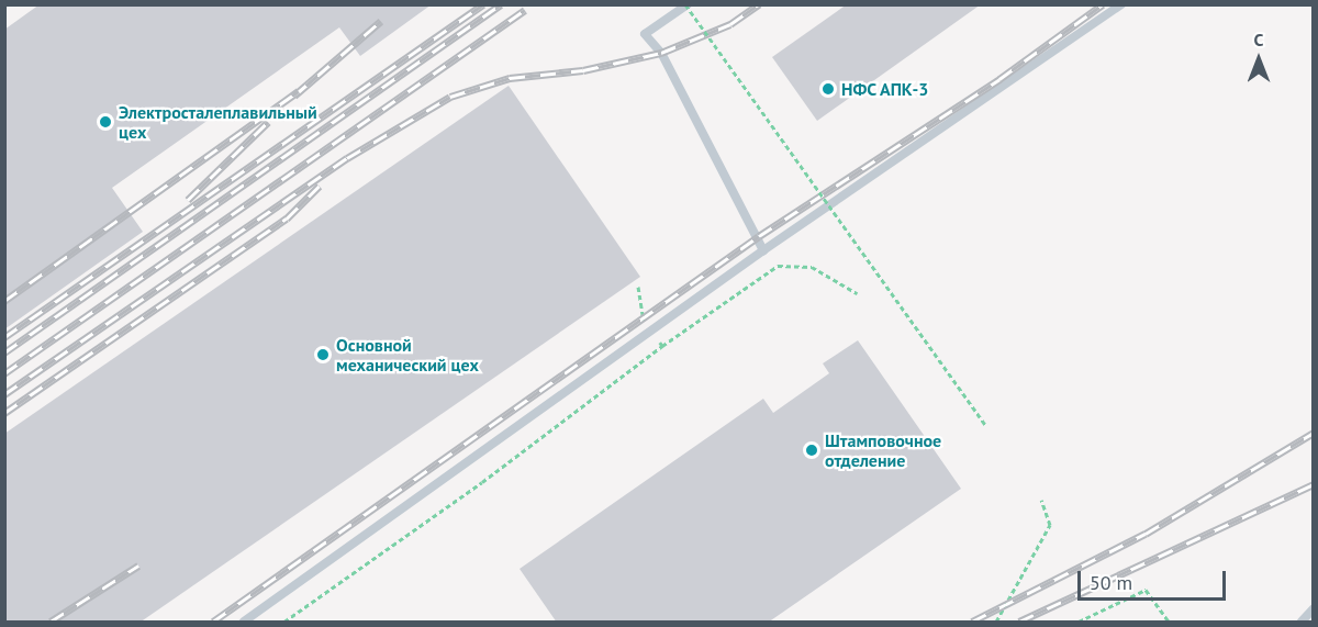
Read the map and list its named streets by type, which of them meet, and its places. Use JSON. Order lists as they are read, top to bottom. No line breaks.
{"places":["НФС АПК-3","Электросталеплавильный цех","Основной механический цех","Штамповочное отделение"],"scale_bar":"50 m","north":"top"}
